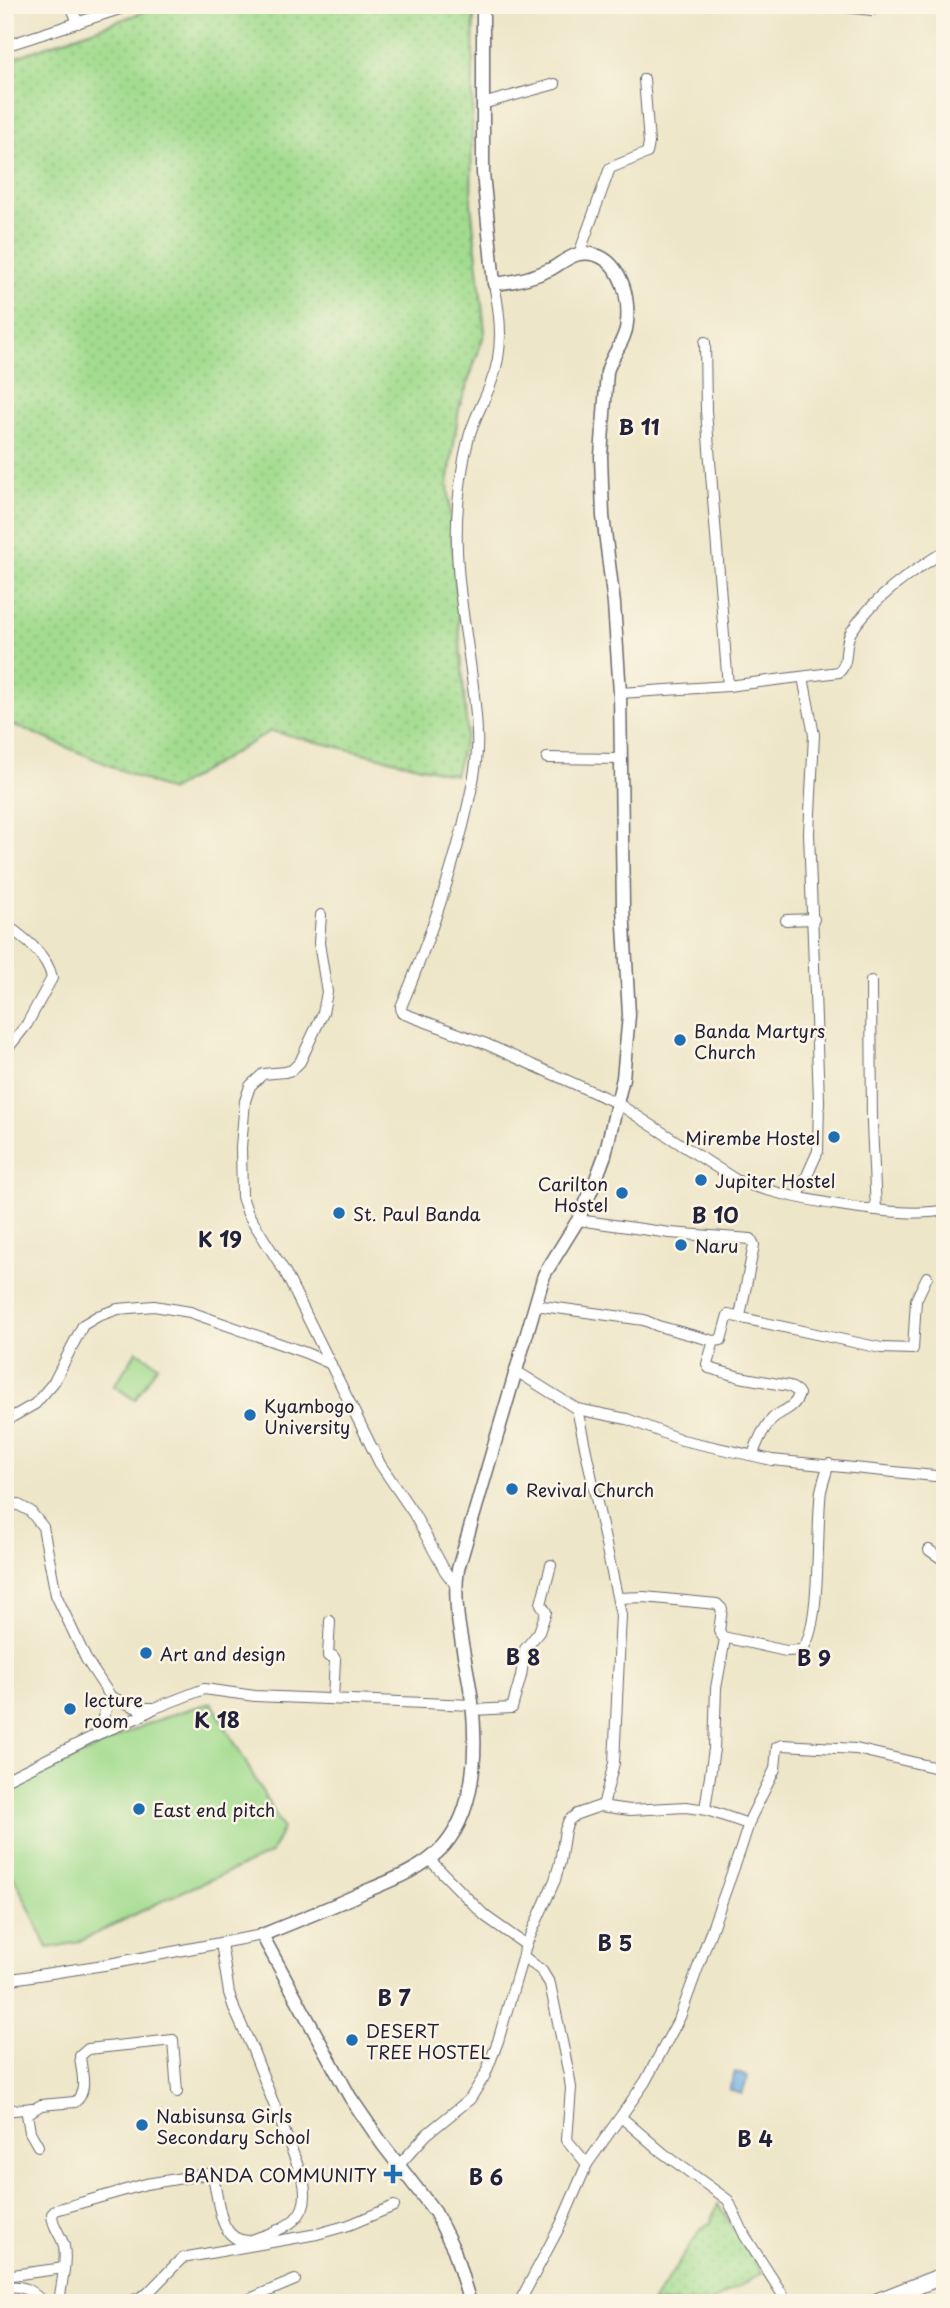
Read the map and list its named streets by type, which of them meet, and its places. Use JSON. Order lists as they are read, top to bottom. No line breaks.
{"districts":["B 11","B 10","K 19","B 8","B 9","K 18","B 5","B 7","B 4","B 6"],"places":{"other":["Banda Martyrs Church","Mirembe Hostel","Jupiter Hostel","Carilton Hostel","St. Paul Banda","Naru","Kyambogo University","Revival Church","Art and design","lecture room","East end pitch","DESERT TREE HOSTEL","Nabisunsa Girls Secondary School"],"health":["BANDA COMMUNITY"]}}
